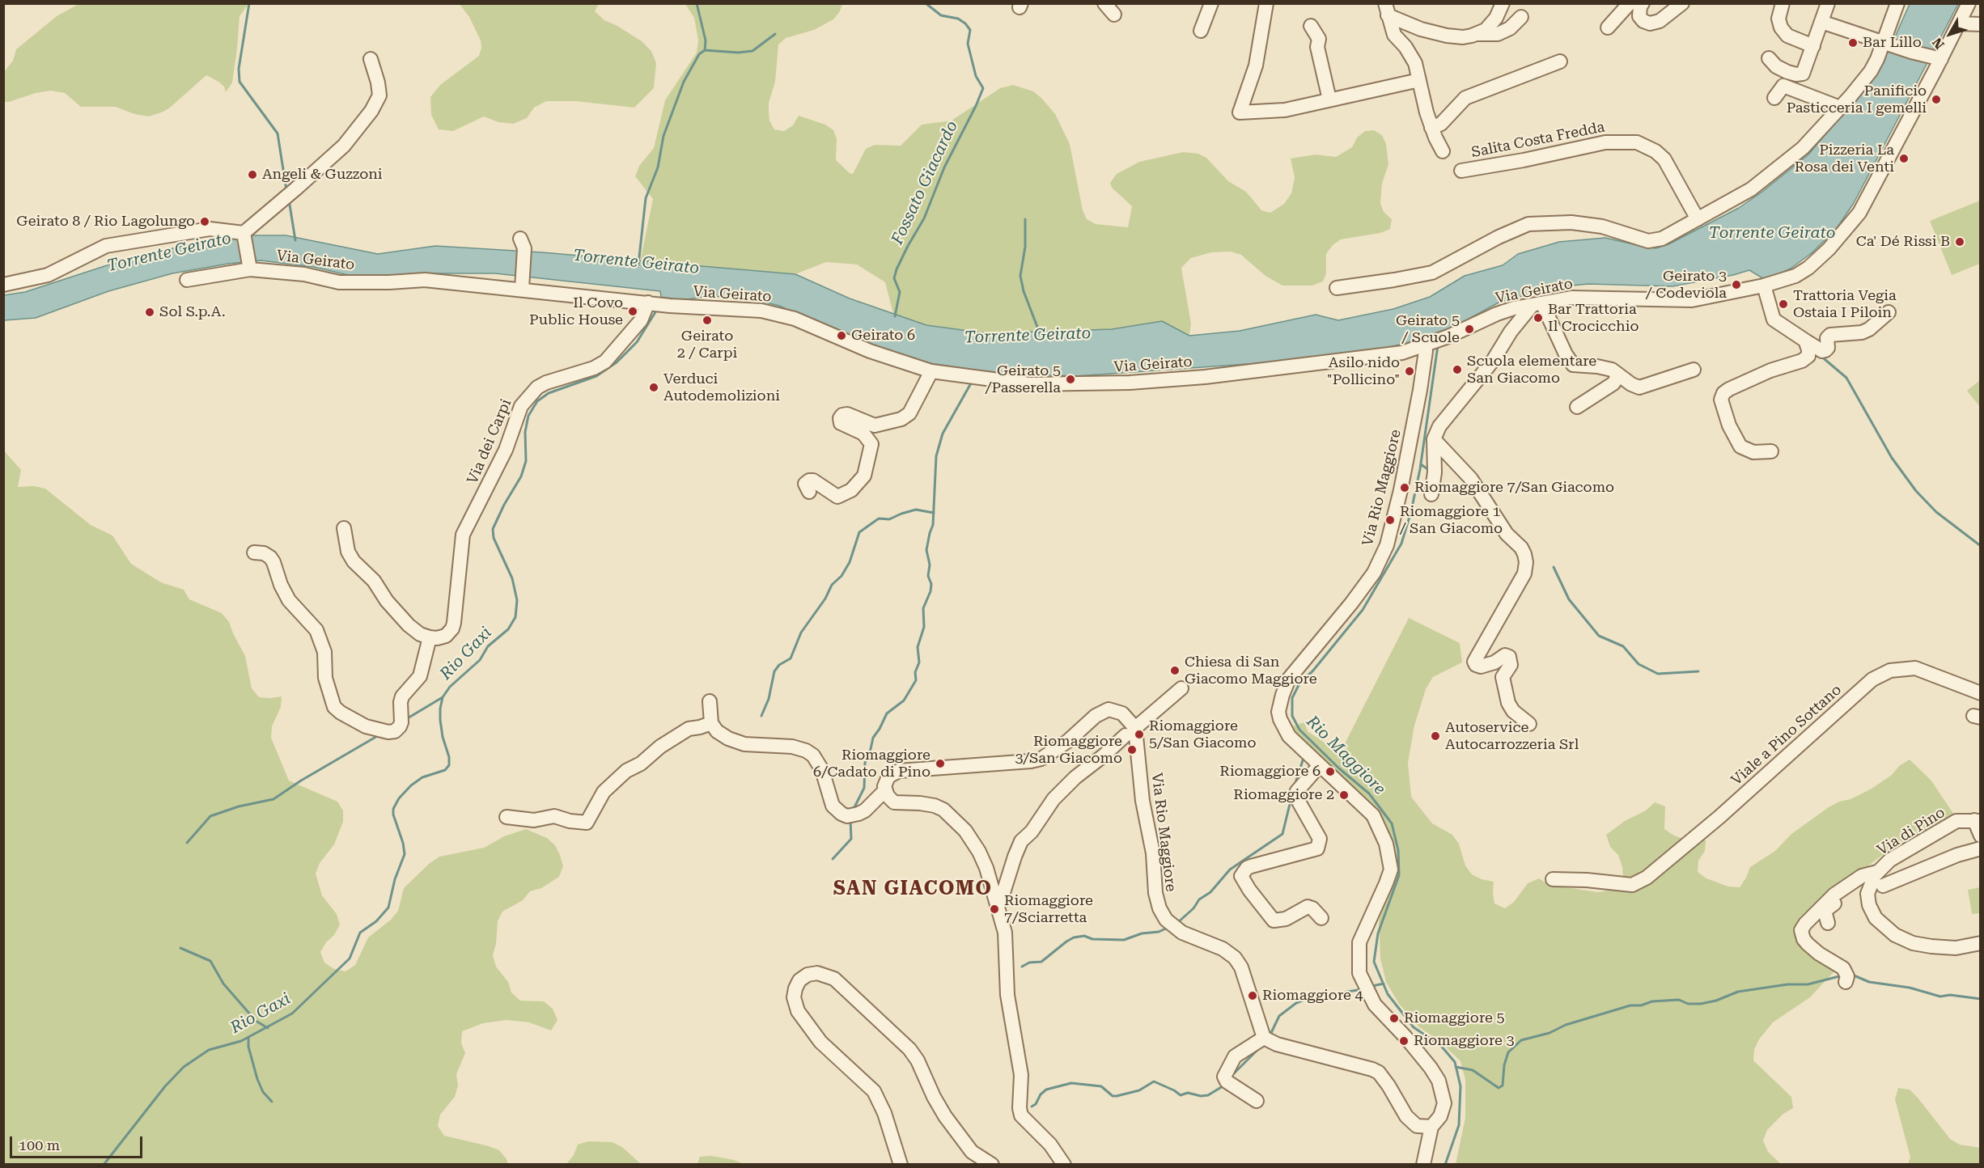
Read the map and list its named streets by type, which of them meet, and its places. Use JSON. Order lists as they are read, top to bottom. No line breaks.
{"streets":{"street":["Salita Costa Fredda","Via Geirato","Via dei Carpi","Via Rio Maggiore","Viale a Pino Sottano","Via di Pino"]},"crossings":[["Via Geirato","Via dei Carpi"],["Via Geirato","Via Rio Maggiore"]],"districts":["SAN GIACOMO"],"water":["Fossato Giacardo","Torrente Geirato","Rio Gaxi","Rio Maggiore"],"places":["Bar Lillo","Panificio Pasticceria I gemelli","Pizzeria La Rosa dei Venti","Angeli & Guzzoni","Geirato 8 / Rio Lagolungo","Ca' Dé Rissi B","Geirato 3 / Codeviola","Trattoria Vegia Ostaia I Piloin","Il Covo Public House","Sol S.p.A.","Bar Trattoria Il Crocicchio","Geirato 2 / Carpi","Geirato 5 / Scuole","Geirato 6","Scuola elementare San Giacomo","Asilo nido \"Pollicino\"","Geirato 5 /Passerella","Verduci Autodemolizioni","Riomaggiore 7/San Giacomo","Riomaggiore 1 / San Giacomo","Chiesa di San Giacomo Maggiore","Riomaggiore 5/San Giacomo","Autoservice Autocarrozzeria Srl","Riomaggiore 3/San Giacomo","Riomaggiore 6/Cadato di Pino","Riomaggiore 6","Riomaggiore 2","Riomaggiore 7/Sciarretta","Riomaggiore 4","Riomaggiore 5","Riomaggiore 3"],"scale_bar":"100 m","north":"bottom left"}
